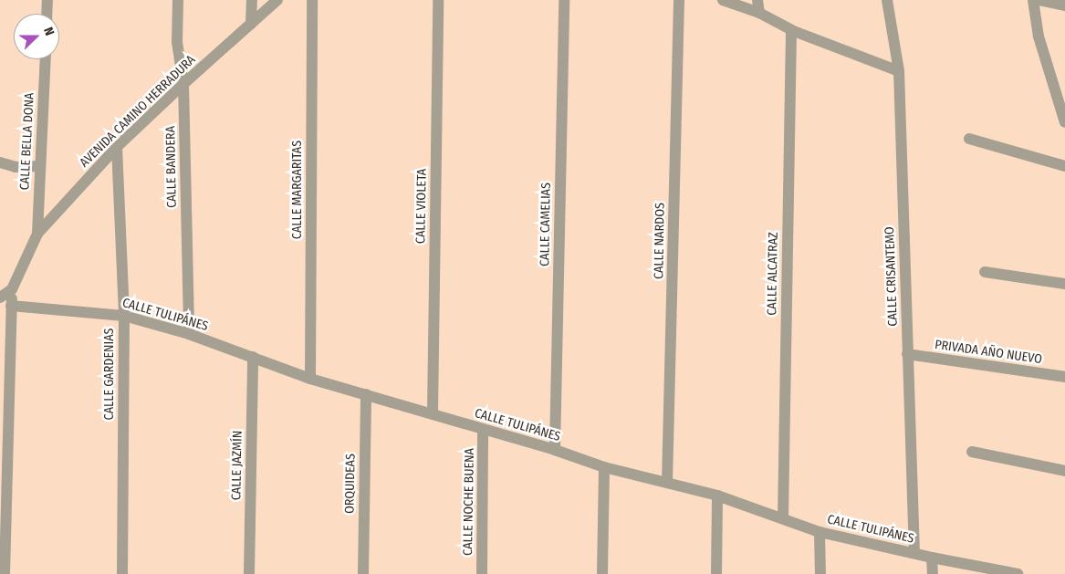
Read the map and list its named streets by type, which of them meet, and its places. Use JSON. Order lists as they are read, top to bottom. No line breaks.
{"streets":{"street":["AVENIDA CAMINO HERRADURA","CALLE BELLA DONA","CALLE BANDERA","CALLE MARGARITAS","CALLE VIOLETA","CALLE CAMELIAS","CALLE NARDOS","CALLE ALCATRAZ","CALLE CRISANTEMO","CALLE TULIPÁNES","PRIVADA AÑO NUEVO","CALLE GARDENIAS","CALLE JAZMÍN","ORQUIDEAS","CALLE NOCHE BUENA"]},"crossings":[["AVENIDA CAMINO HERRADURA","CALLE BELLA DONA"],["AVENIDA CAMINO HERRADURA","CALLE BANDERA"],["AVENIDA CAMINO HERRADURA","CALLE GARDENIAS"],["CALLE BANDERA","CALLE TULIPÁNES"],["CALLE MARGARITAS","CALLE TULIPÁNES"],["CALLE VIOLETA","CALLE TULIPÁNES"],["CALLE CAMELIAS","CALLE TULIPÁNES"],["CALLE NARDOS","CALLE TULIPÁNES"],["CALLE ALCATRAZ","CALLE TULIPÁNES"],["CALLE CRISANTEMO","CALLE TULIPÁNES"],["CALLE CRISANTEMO","PRIVADA AÑO NUEVO"],["CALLE TULIPÁNES","CALLE GARDENIAS"],["CALLE TULIPÁNES","CALLE JAZMÍN"],["CALLE TULIPÁNES","ORQUIDEAS"],["CALLE TULIPÁNES","CALLE NOCHE BUENA"]],"north":"right"}
